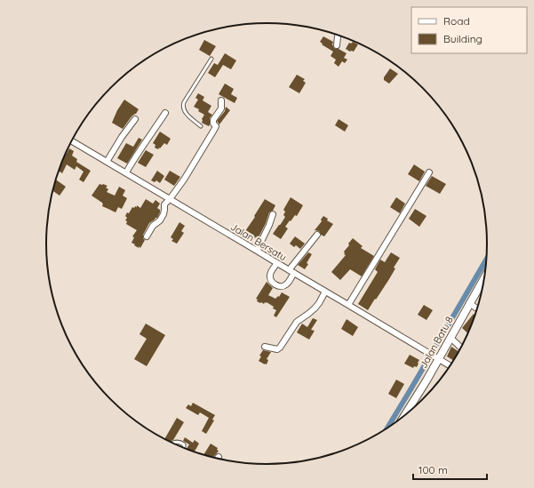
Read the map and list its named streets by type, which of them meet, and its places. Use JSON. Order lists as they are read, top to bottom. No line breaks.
{"streets":{"street":["Jalan Bersatu","Jalan Batu 8"]},"crossings":[["Jalan Bersatu","Jalan Batu 8"]],"legend":["Road","Building"],"scale_bar":"100 m"}
